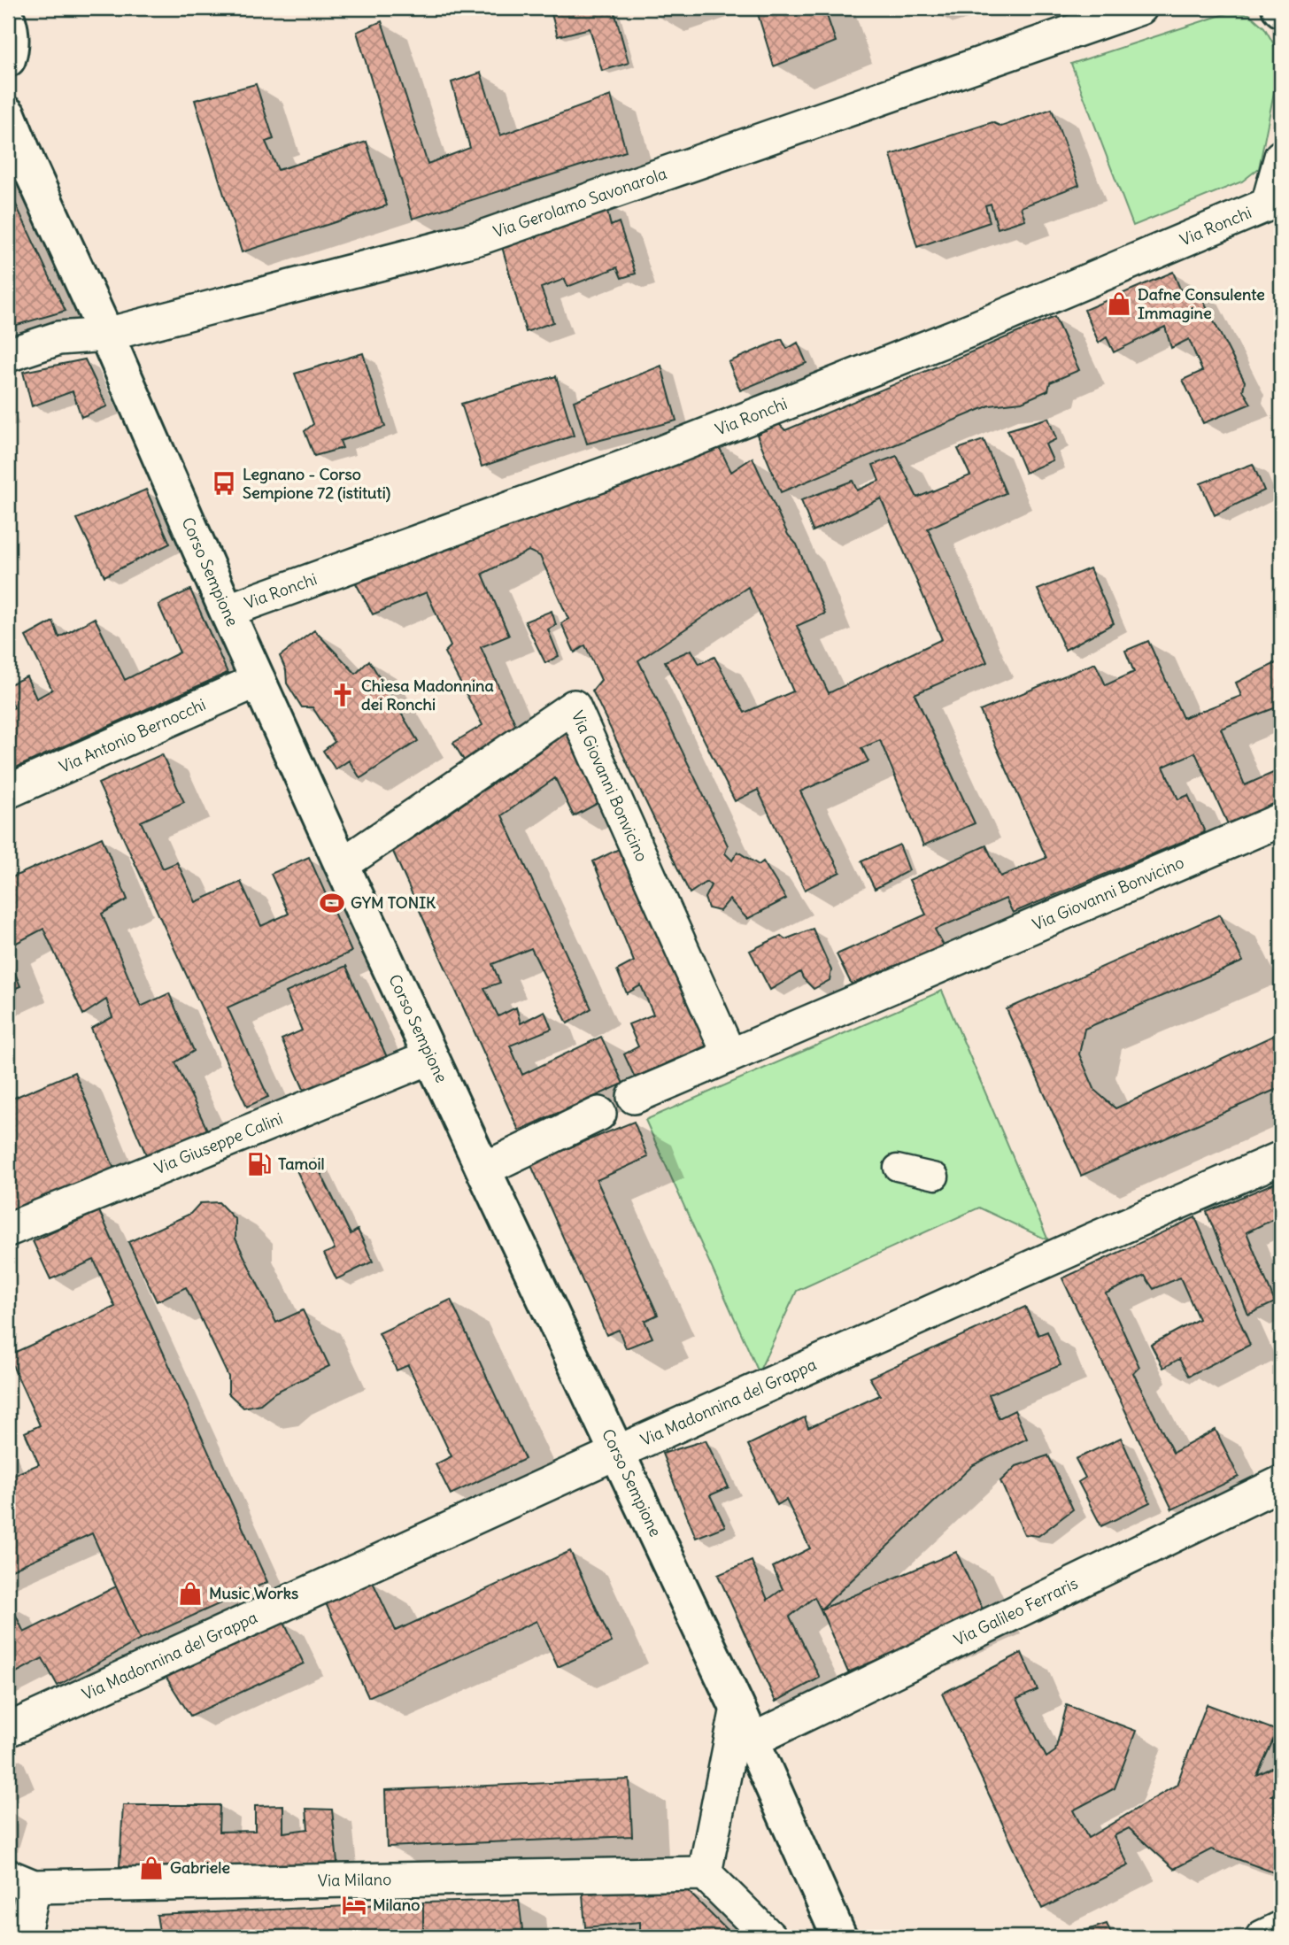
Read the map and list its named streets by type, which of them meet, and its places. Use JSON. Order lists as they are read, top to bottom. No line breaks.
{"streets":{"main road":["Corso Sempione"],"street":["Via Gerolamo Savonarola","Via Ronchi","Via Antonio Bernocchi","Via Giovanni Bonvicino","Via Giuseppe Calini","Via Madonnina del Grappa","Via Galileo Ferraris","Via Milano"]},"crossings":[["Via Gerolamo Savonarola","Corso Sempione"],["Via Ronchi","Corso Sempione"],["Corso Sempione","Via Antonio Bernocchi"],["Corso Sempione","Via Giovanni Bonvicino"],["Corso Sempione","Via Giuseppe Calini"],["Corso Sempione","Via Madonnina del Grappa"],["Corso Sempione","Via Galileo Ferraris"]],"places":{"shop":["Dafne Consulente Immagine","Music Works","Gabriele"],"bus stop":["Legnano - Corso Sempione 72 (istituti)"],"church":["Chiesa Madonnina dei Ronchi"],"sports":["GYM TONIK"],"fuel station":["Tamoil"],"hotel":["Milano"]}}
